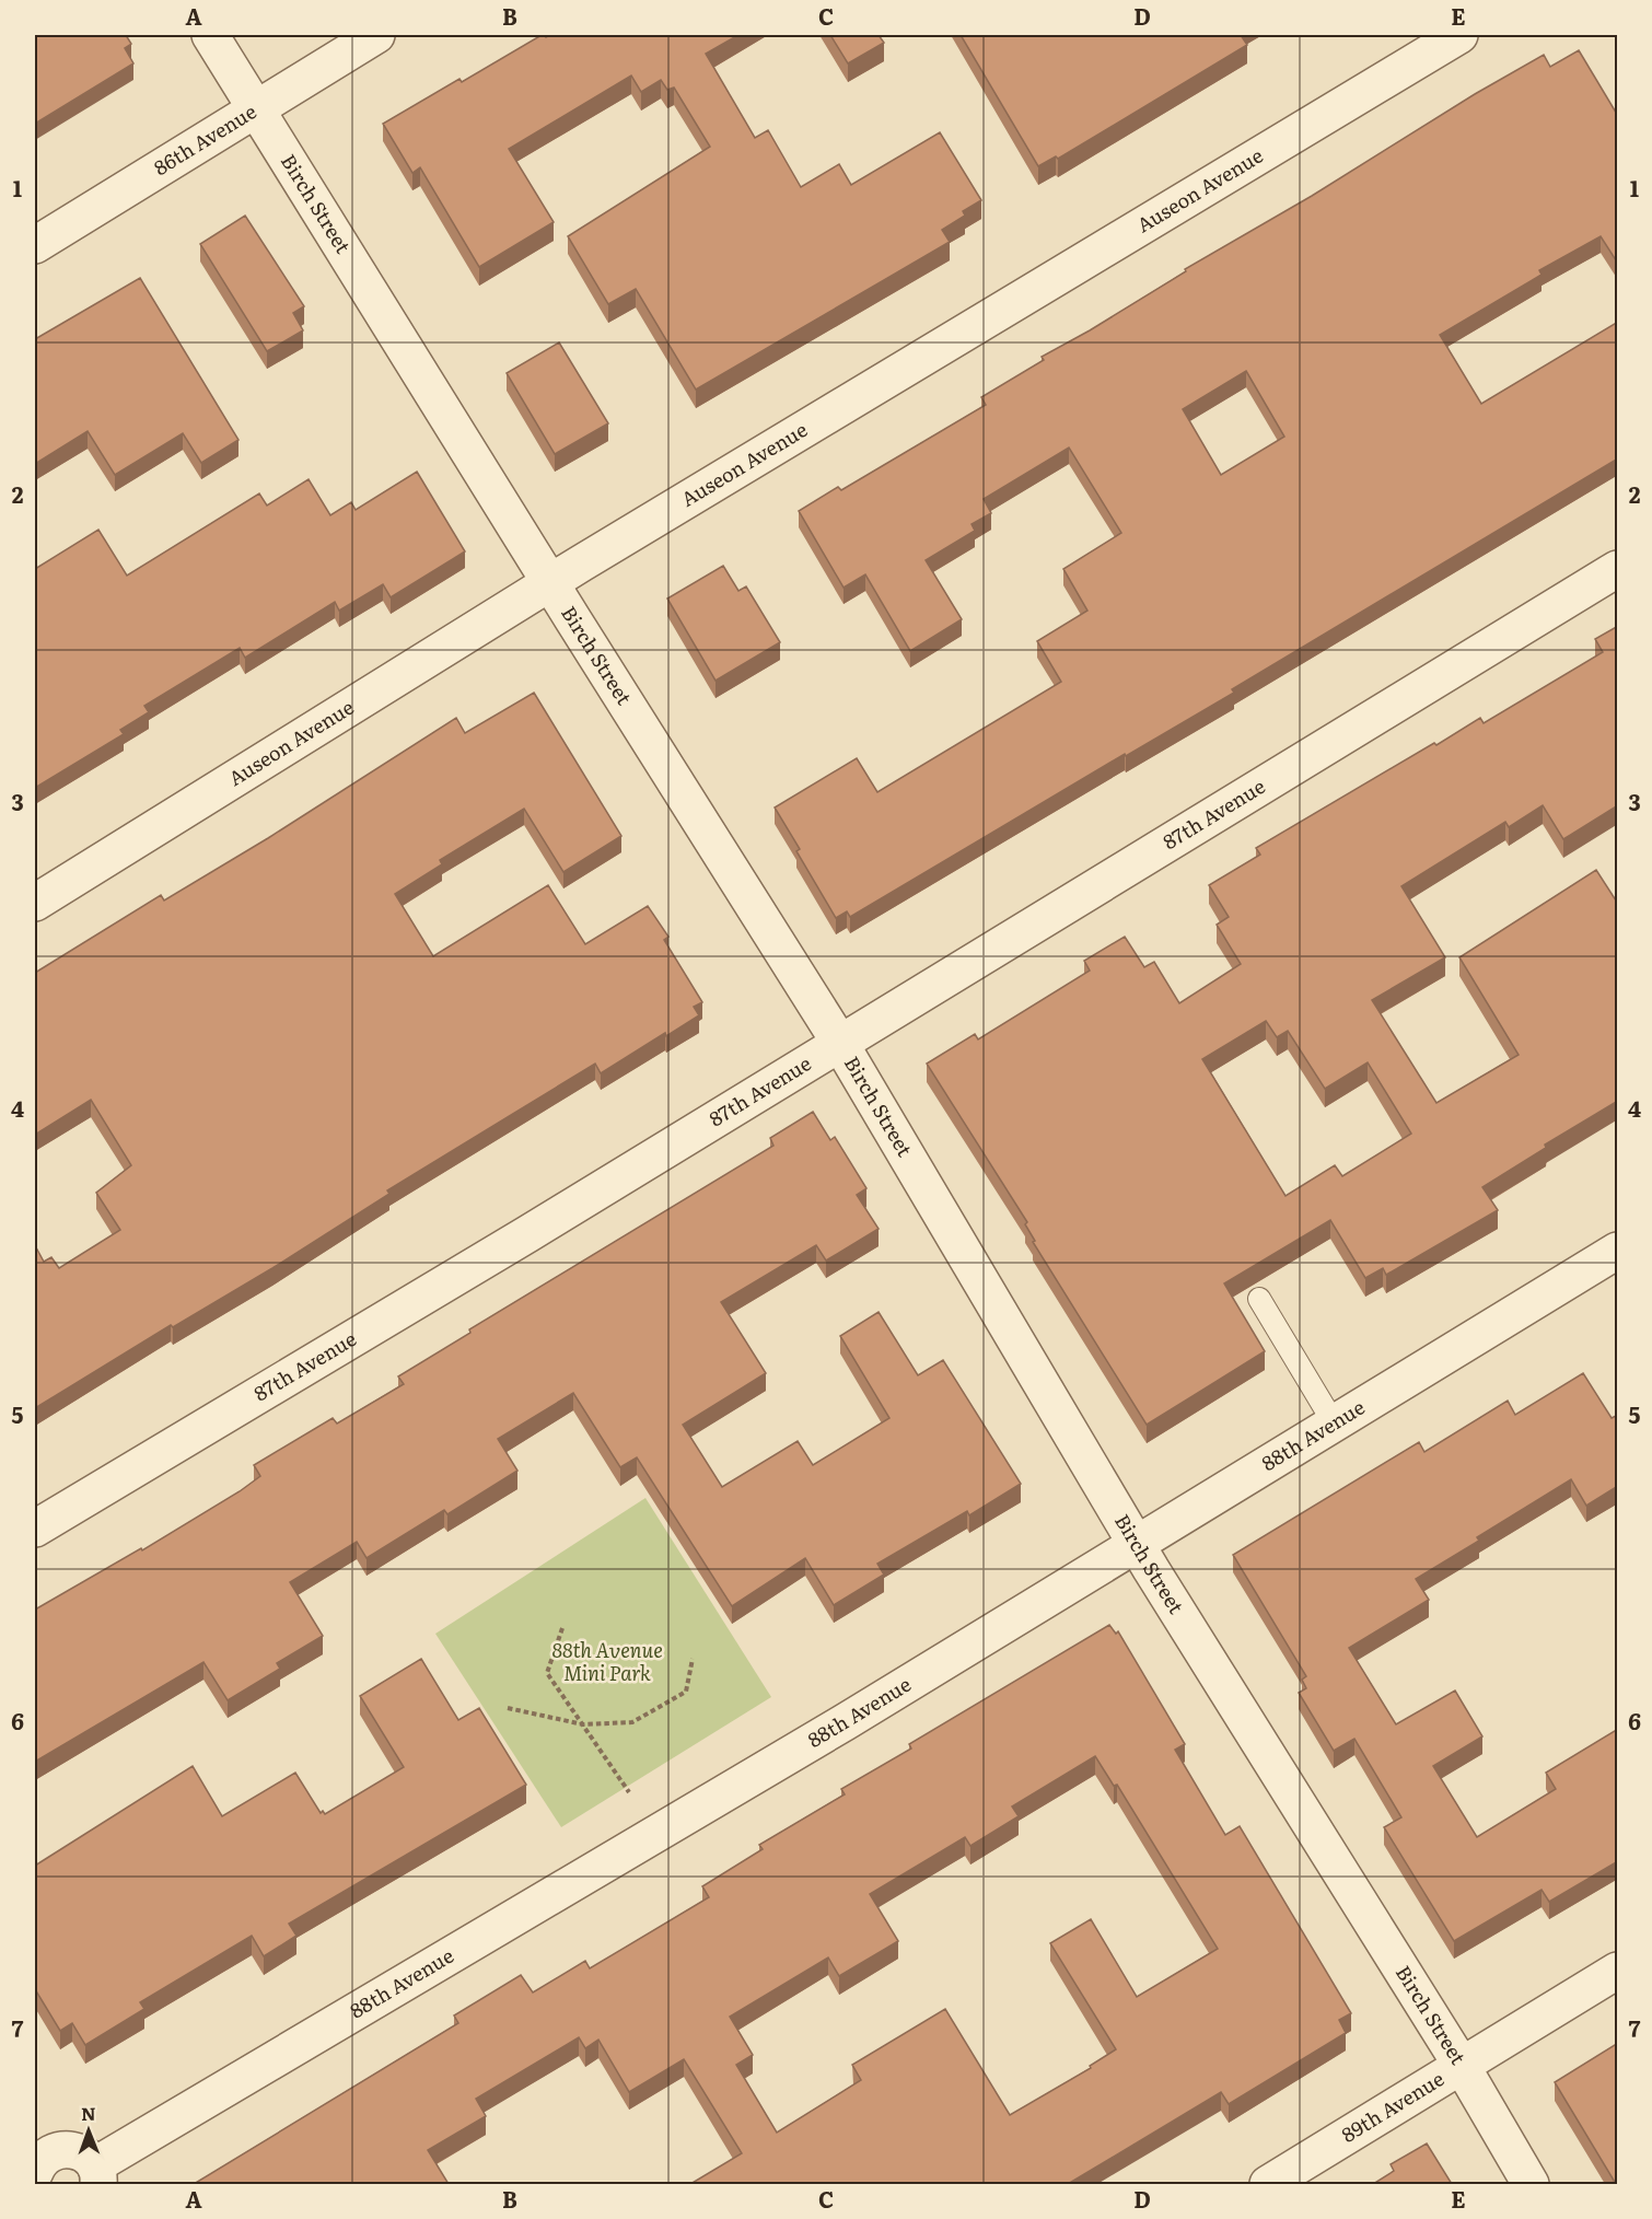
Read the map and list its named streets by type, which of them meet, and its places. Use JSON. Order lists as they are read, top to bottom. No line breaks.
{"streets":{"street":["86th Avenue","Auseon Avenue","Birch Street","87th Avenue","88th Avenue","89th Avenue"]},"crossings":[["86th Avenue","Birch Street"],["Auseon Avenue","Birch Street"],["Birch Street","87th Avenue"],["Birch Street","88th Avenue"],["Birch Street","89th Avenue"]],"parks":["88th Avenue Mini Park"],"north":"top","grid":{"columns":["A","B","C","D","E"],"rows":["1","2","3","4","5","6","7"]}}
